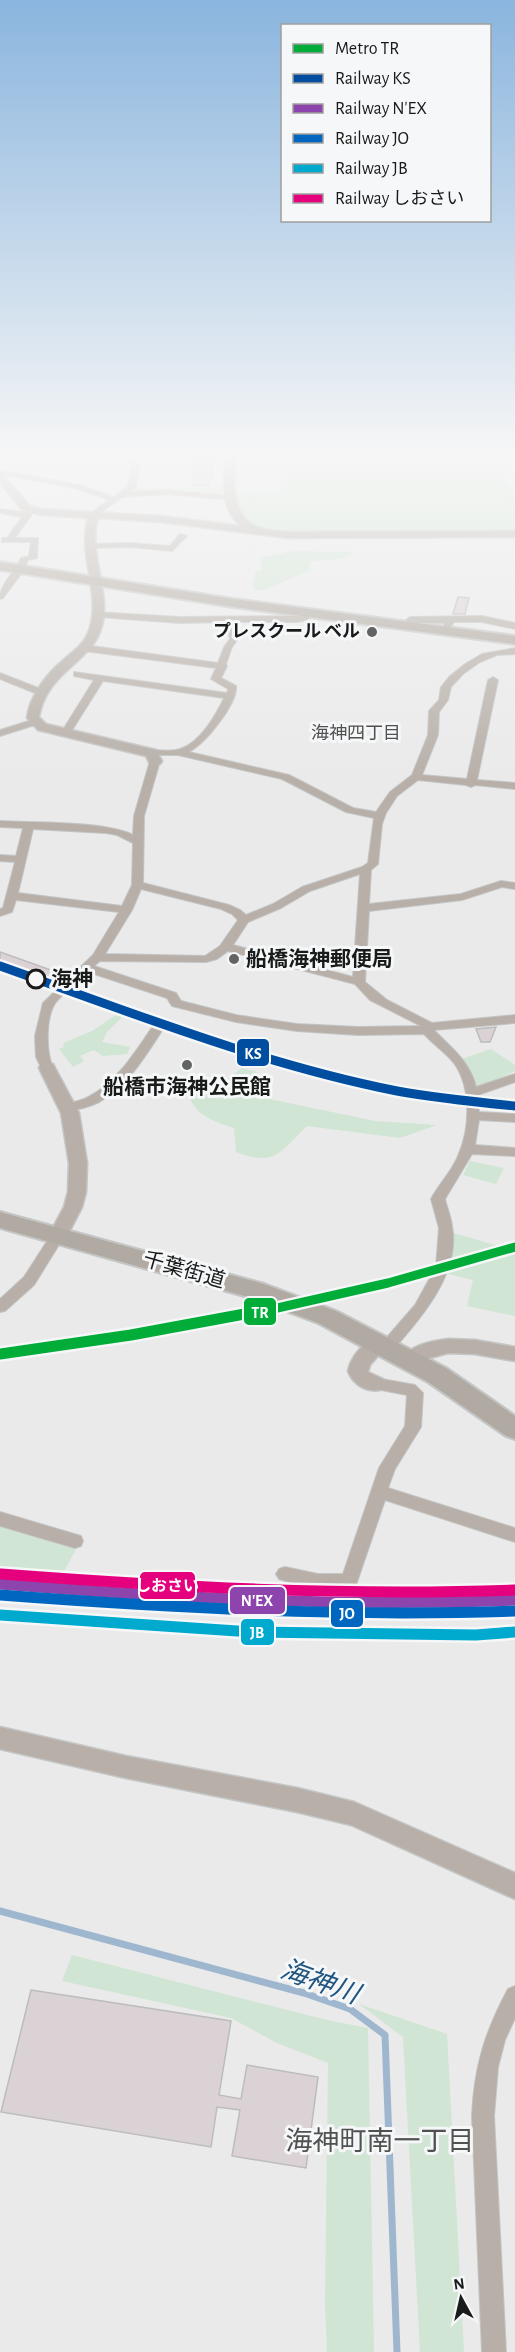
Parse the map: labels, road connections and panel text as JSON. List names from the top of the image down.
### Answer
{
  "streets": {
    "highway": ["千葉街道"]
  },
  "districts": ["海神四丁目", "海神町南一丁目"],
  "water": ["海神川"],
  "places": [
    "プレスクール ベル",
    "船橋海神郵便局",
    "海神",
    "船橋市海神公民館"
  ],
  "lines": [
    "rail line KS",
    "metro line TR",
    "rail line しおさい",
    "rail line N'EX",
    "rail line JO",
    "rail line JB"
  ],
  "legend": [
    "Metro TR",
    "Railway KS",
    "Railway N'EX",
    "Railway JO",
    "Railway JB",
    "Railway しおさい"
  ],
  "north": "top"
}
